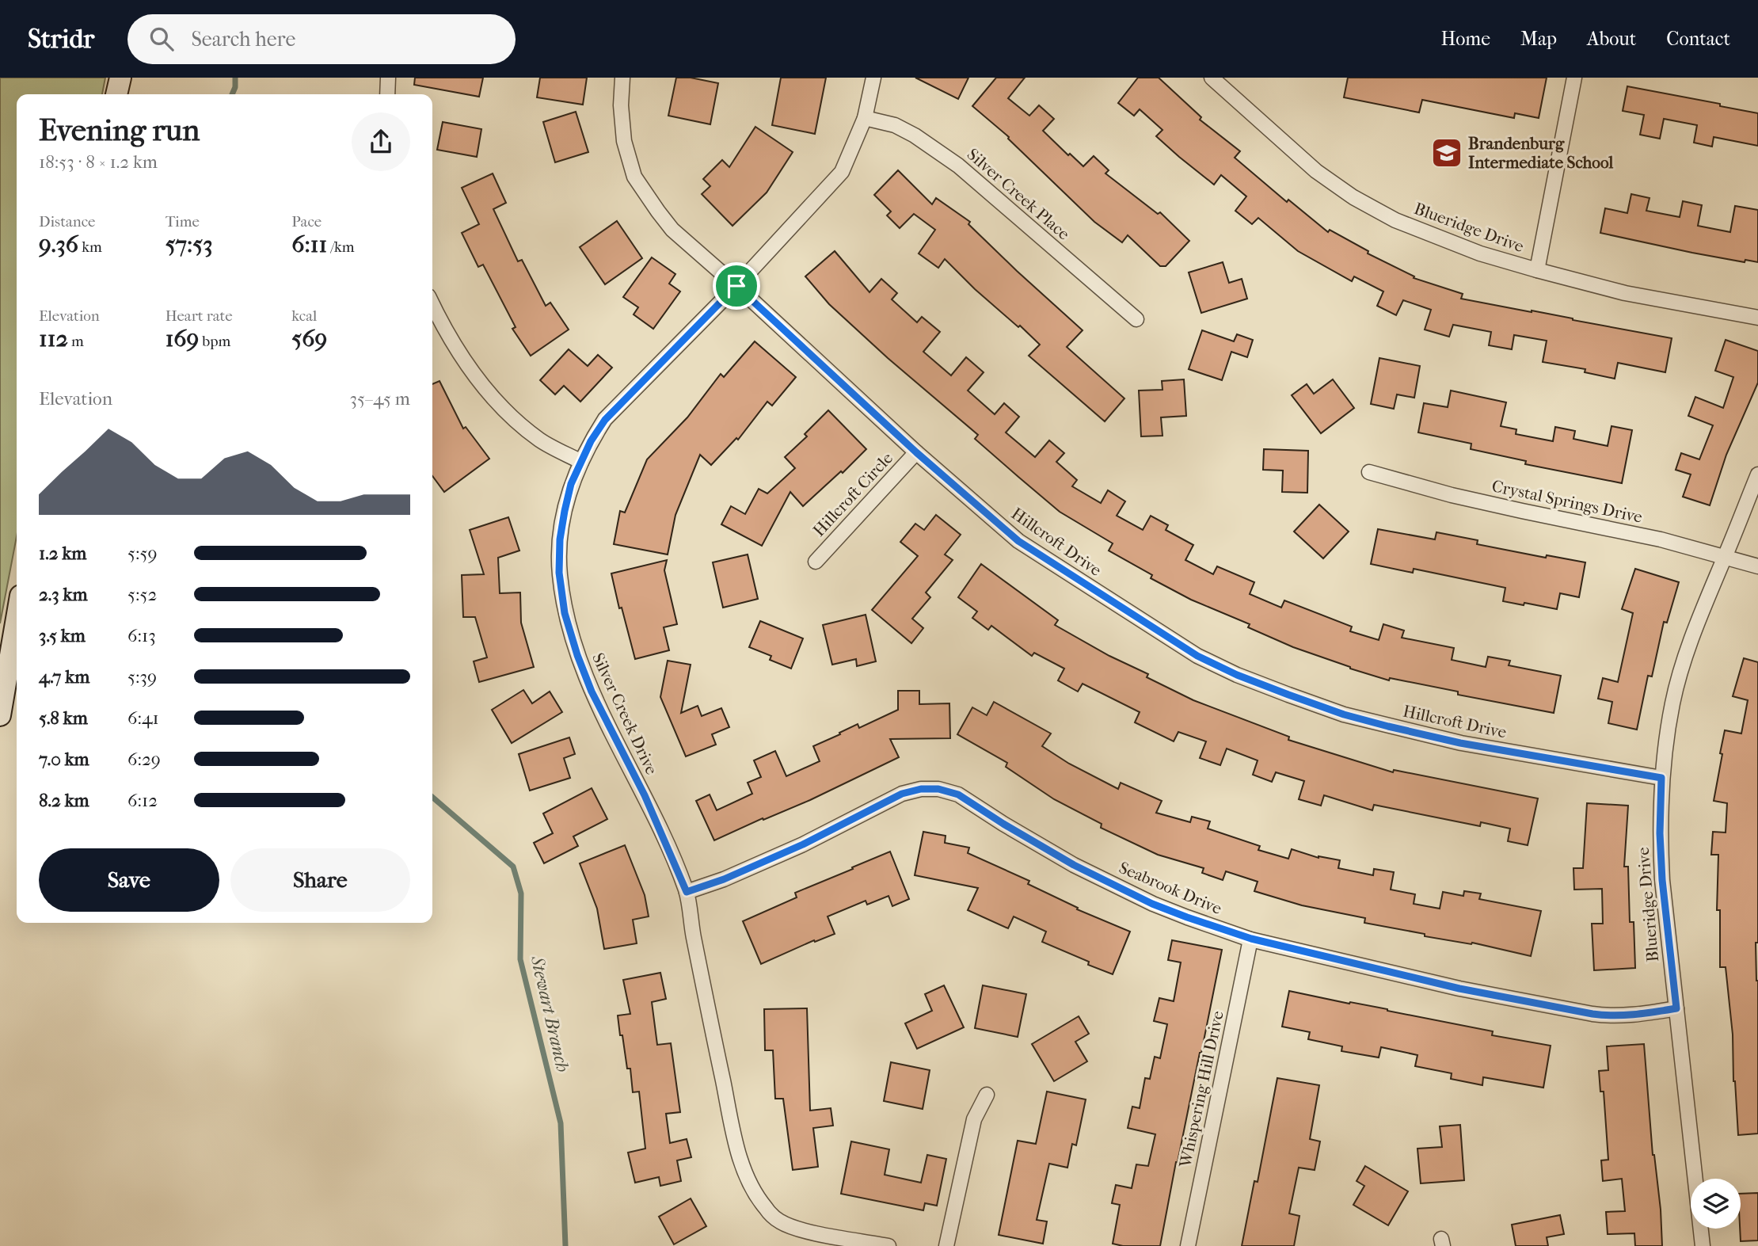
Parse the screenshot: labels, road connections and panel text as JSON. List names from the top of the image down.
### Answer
{
  "streets": {
    "street": [
      "Silver Creek Place",
      "Blueridge Drive",
      "Hillcroft Circle",
      "Crystal Springs Drive",
      "Hillcroft Drive",
      "Silver Creek Drive",
      "Seabrook Drive",
      "Whispering Hill Drive"
    ]
  },
  "crossings": [
    ["Silver Creek Place", "Silver Creek Drive"],
    ["Blueridge Drive", "Crystal Springs Drive"],
    ["Blueridge Drive", "Hillcroft Drive"],
    ["Blueridge Drive", "Seabrook Drive"],
    ["Hillcroft Circle", "Hillcroft Drive"],
    ["Hillcroft Drive", "Silver Creek Drive"],
    ["Silver Creek Drive", "Seabrook Drive"],
    ["Seabrook Drive", "Whispering Hill Drive"]
  ],
  "water": ["Stewart Branch"],
  "places": {
    "school or university": ["Brandenburg Intermediate School"]
  },
  "page": {
    "header": "Stridr",
    "search": "Search here",
    "nav": [
      "Home",
      "Map",
      "About",
      "Contact"
    ],
    "heading": ["Evening run", "18:53 · 8 × 1.2 km"],
    "stats": [
      ["Distance", "9.36 km"],
      ["Time", "57:53"],
      ["Pace", "6:11 /km"],
      ["Elevation", "112 m"],
      ["Heart rate", "169 bpm"],
      ["kcal", "569"]
    ],
    "chart": ["Elevation", "35–45 m"],
    "list": [
      {
        "name": "1.2 km",
        "note": "5:59"
      },
      {
        "name": "2.3 km",
        "note": "5:52"
      },
      {
        "name": "3.5 km",
        "note": "6:13"
      },
      {
        "name": "4.7 km",
        "note": "5:39"
      },
      {
        "name": "5.8 km",
        "note": "6:41"
      },
      {
        "name": "7.0 km",
        "note": "6:29"
      },
      {
        "name": "8.2 km",
        "note": "6:12"
      }
    ],
    "buttons": ["Save", "Share"]
  }
}
